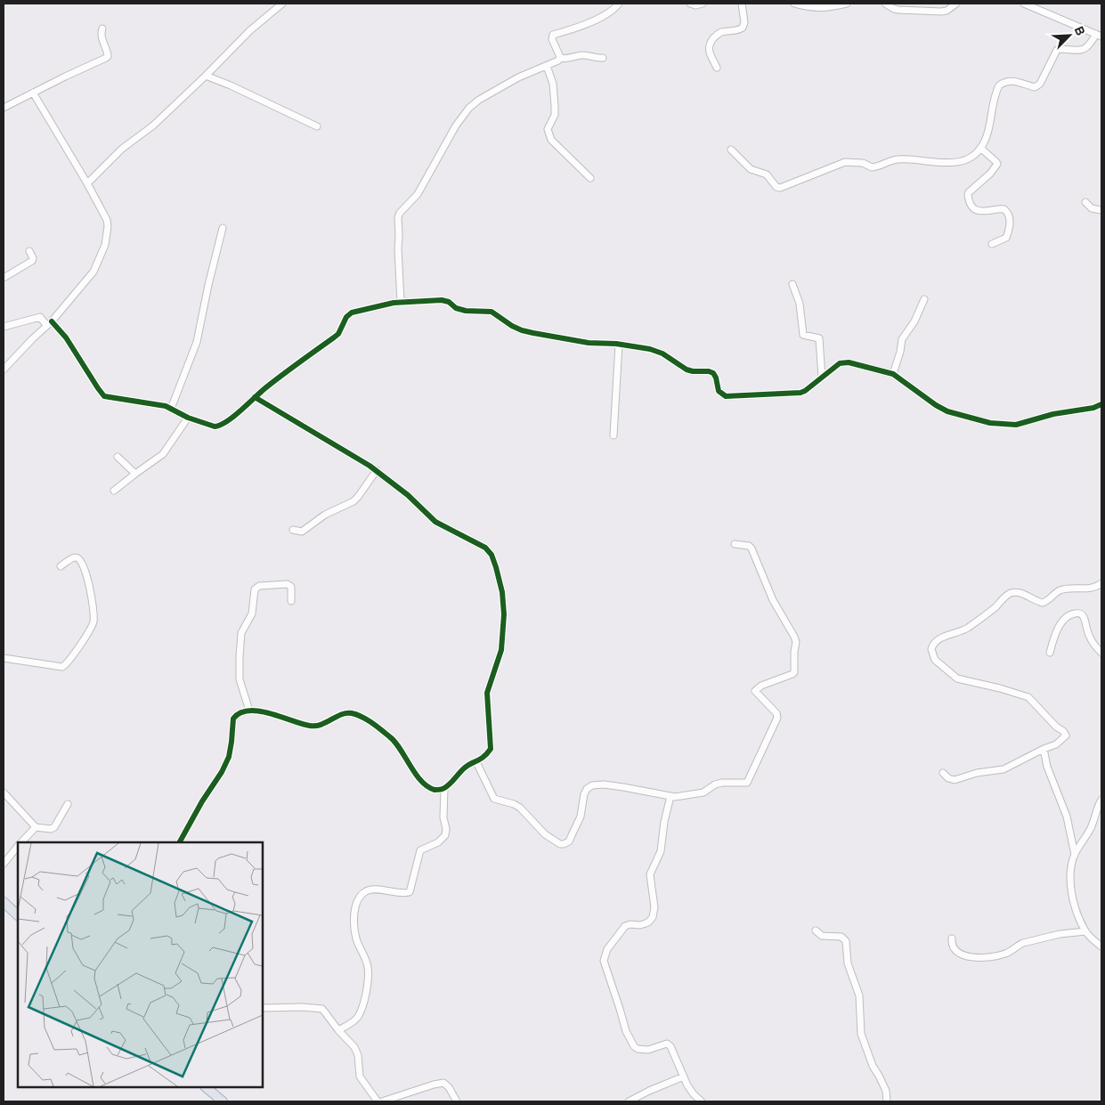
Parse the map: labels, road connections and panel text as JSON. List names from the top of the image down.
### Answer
{
  "north": "top right"
}
